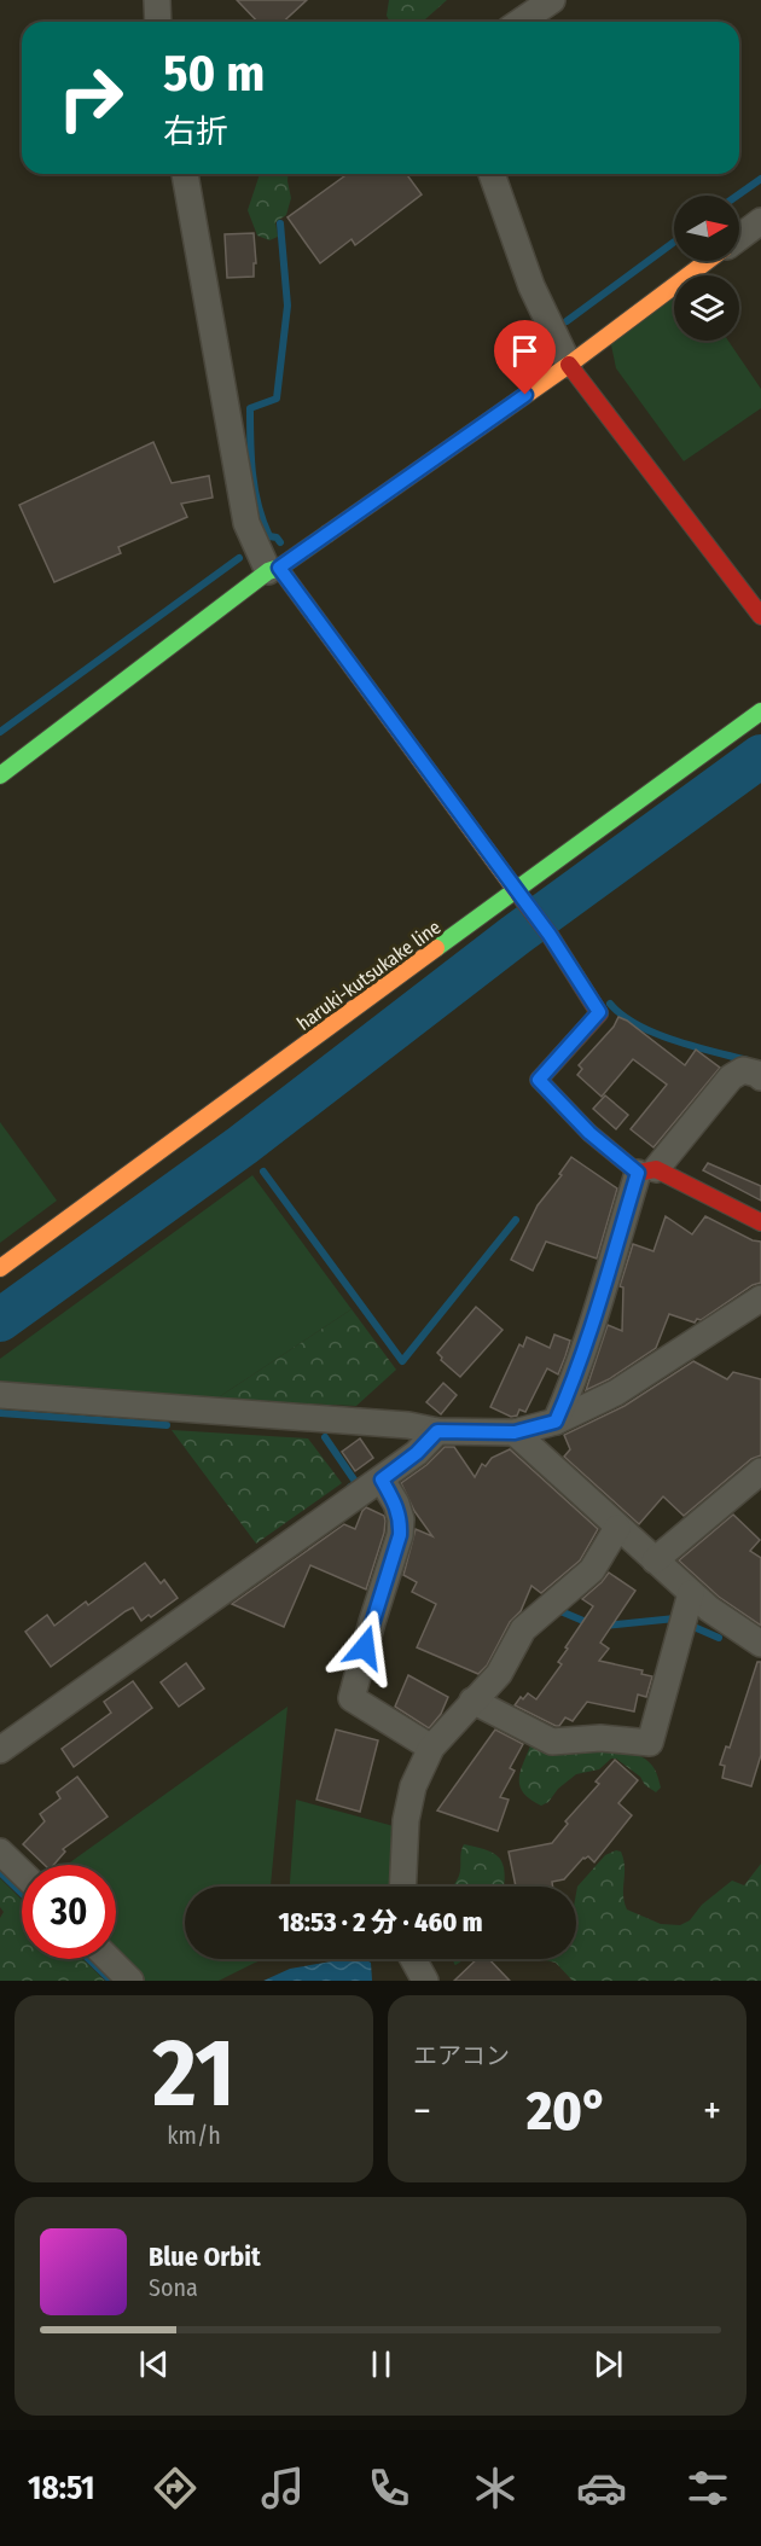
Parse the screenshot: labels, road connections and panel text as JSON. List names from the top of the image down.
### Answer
{
  "streets": {
    "street": ["haruki-kutsukake line"]
  },
  "north": "right",
  "page": {
    "turn": ["50 m", "右折"],
    "limit": "30",
    "trip": "18:53 · 2 分 · 460 m",
    "tile": [
      ["21", "km/h"],
      "エアコン"
    ],
    "heat": ["−", "20°", "+"],
    "song": ["Blue Orbit", "Sona"],
    "tabs": "18:51"
  }
}
